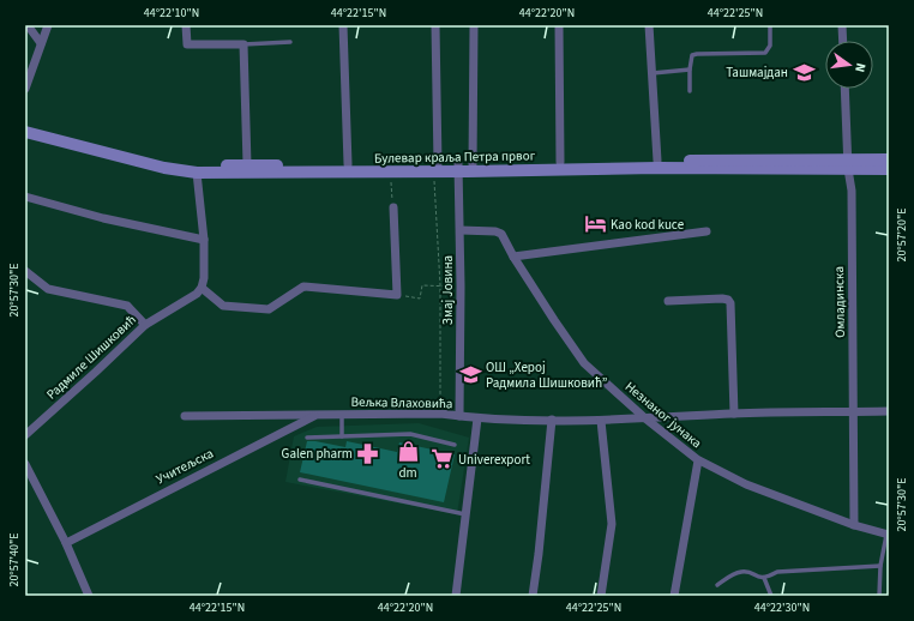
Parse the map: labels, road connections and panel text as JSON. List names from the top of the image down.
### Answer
{
  "streets": {
    "main road": ["Булевар краља Петра првог"],
    "street": [
      "Змај Јовина",
      "Омладинска",
      "Радмиле Шишковић",
      "Вељка Влаховића",
      "Незнаног јунака",
      "Учитељска"
    ]
  },
  "crossings": [
    ["Булевар краља Петра првог", "Змај Јовина"],
    ["Булевар краља Петра првог", "Омладинска"],
    ["Змај Јовина", "Вељка Влаховића"],
    ["Змај Јовина", "Незнаног јунака"],
    ["Омладинска", "Вељка Влаховића"],
    ["Омладинска", "Незнаног јунака"],
    ["Вељка Влаховића", "Незнаног јунака"],
    ["Вељка Влаховића", "Учитељска"]
  ],
  "places": {
    "school or university": ["Ташмајдан", "ОШ „Херој Радмила Шишковић”"],
    "hotel": ["Kao kod kuce"],
    "shop": ["dm"],
    "pharmacy": ["Galen pharm"],
    "supermarket": ["Univerexport"]
  },
  "north": "right",
  "coordinates": [
    "44°22'10\"N",
    "44°22'15\"N",
    "44°22'20\"N",
    "44°22'25\"N",
    "20°57'20\"E",
    "20°57'30\"E",
    "20°57'40\"E",
    "44°22'30\"N"
  ]
}
